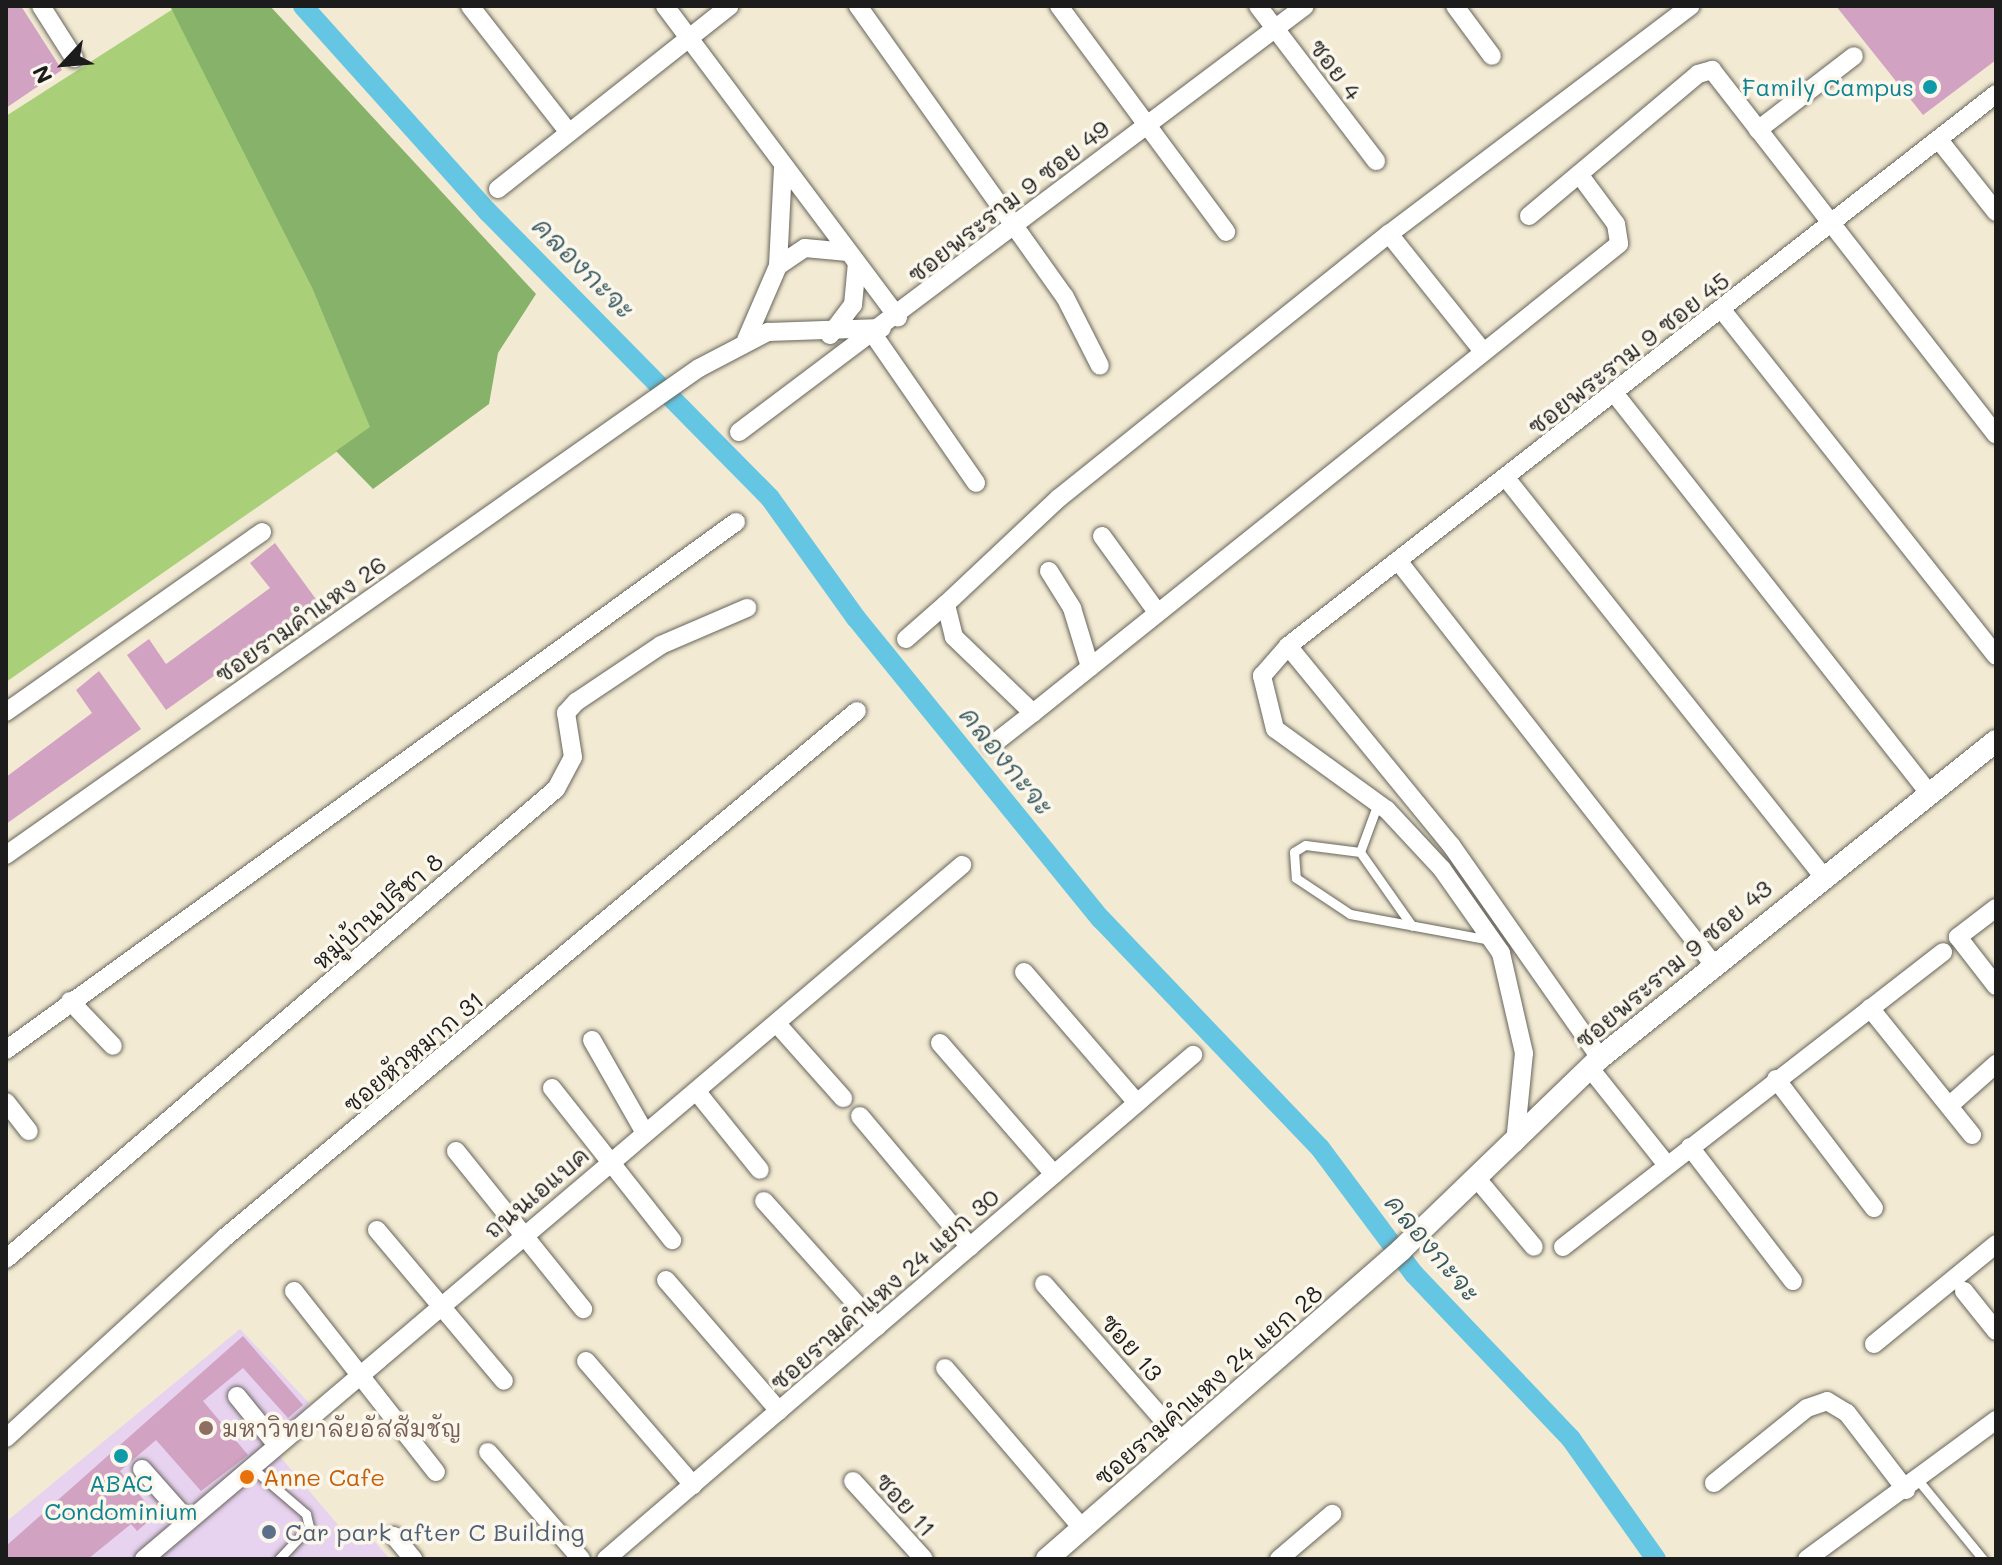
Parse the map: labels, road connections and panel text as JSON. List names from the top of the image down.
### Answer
{
  "streets": {
    "street": [
      "ซอย 4",
      "ซอยพระราม 9 ซอย 49",
      "ซอยพระราม 9 ซอย 45",
      "ซอยรามคำแหง 26",
      "หมู่บ้านปรีชา 8",
      "ซอยพระราม 9 ซอย 43",
      "ซอยหัวหมาก 31",
      "ถนนเอแบค",
      "ซอยรามคำแหง 24 แยก 30",
      "ซอย 13",
      "ซอยรามคำแหง 24 แยก 28",
      "ซอย 11"
    ]
  },
  "crossings": [
    ["ซอย 4", "ซอยพระราม 9 ซอย 49"],
    ["ซอยพระราม 9 ซอย 49", "ซอยรามคำแหง 26"],
    ["ซอยพระราม 9 ซอย 43", "ซอยรามคำแหง 24 แยก 28"],
    ["ซอย 13", "ซอยรามคำแหง 24 แยก 28"]
  ],
  "water": ["คลองกะจะ"],
  "places": [
    "Family Campus",
    "มหาวิทยาลัยอัสสัมชัญ",
    "ABAC Condominium",
    "Anne Cafe",
    "Car park after C Building"
  ],
  "north": "bottom left"
}
